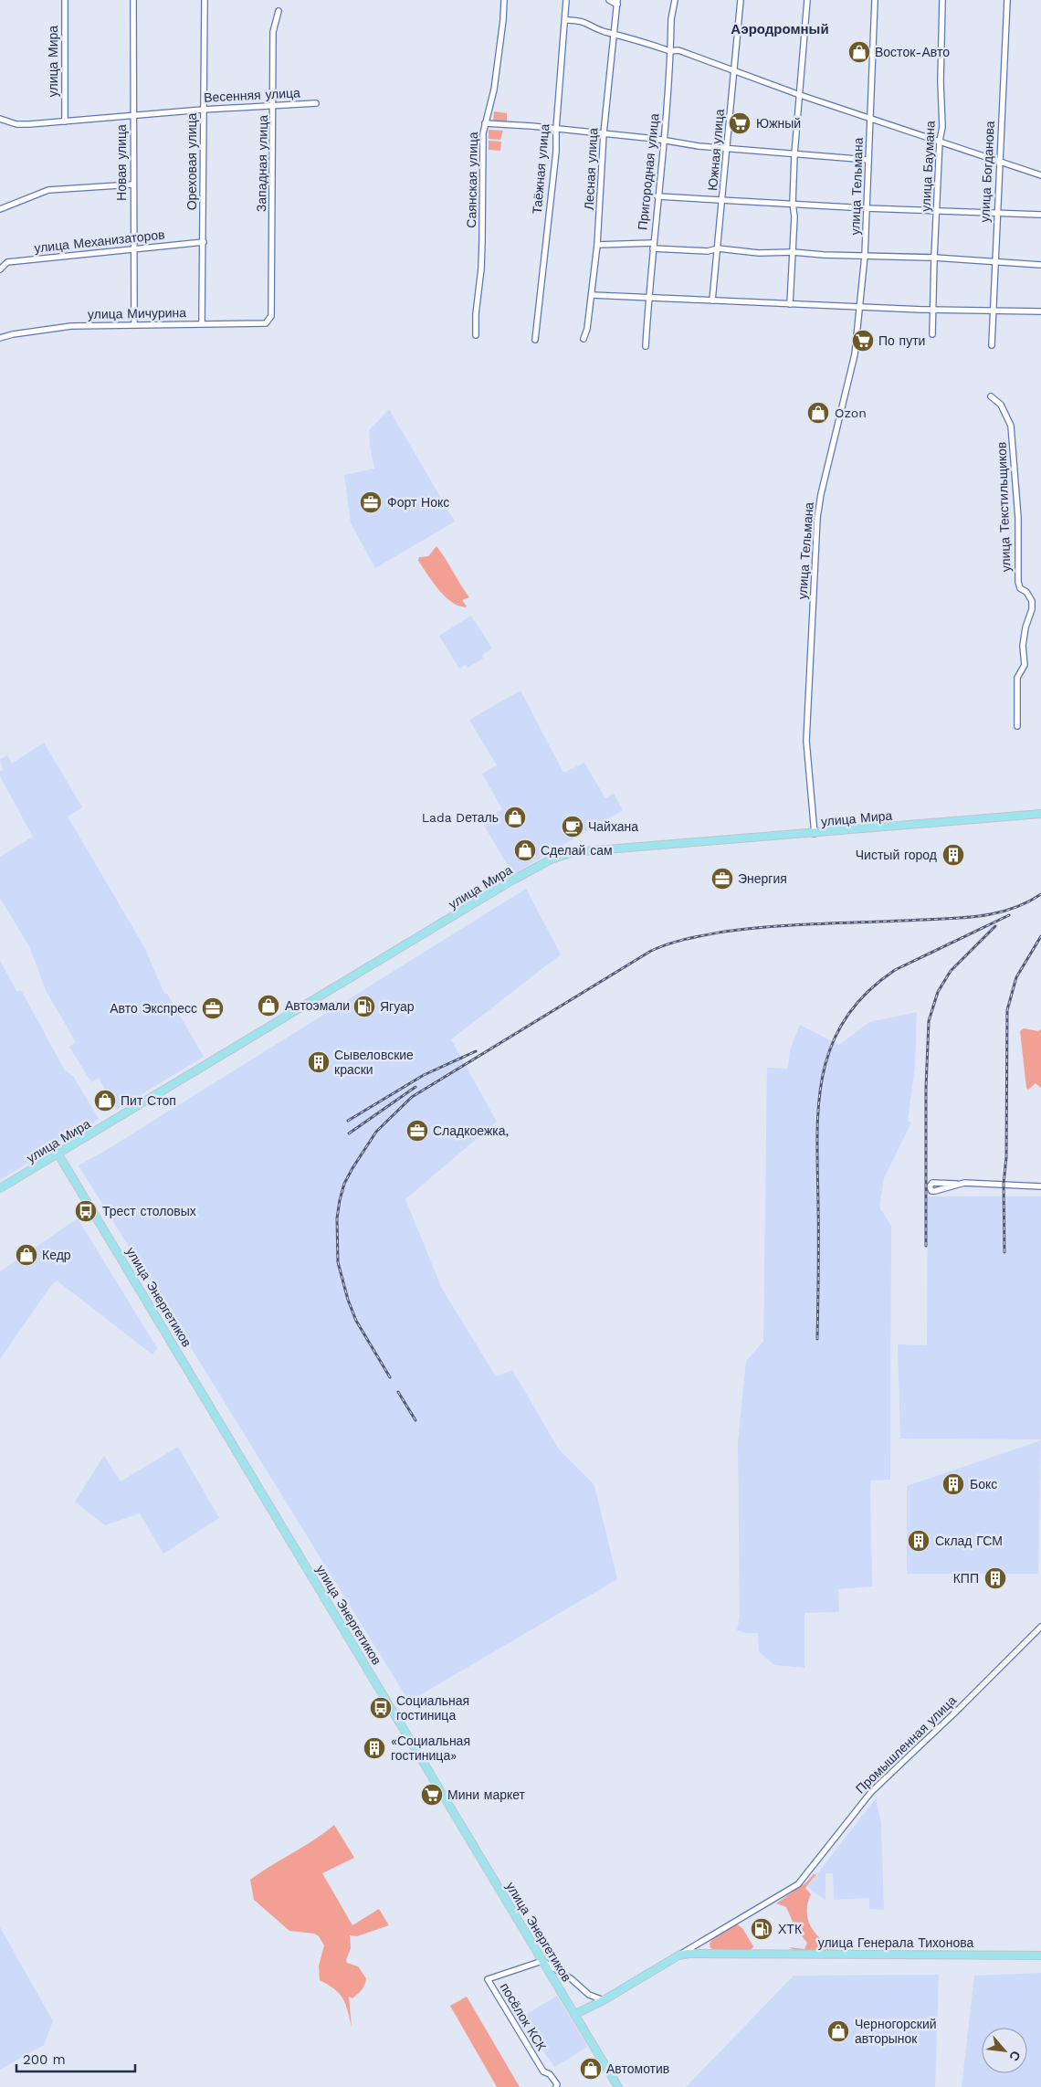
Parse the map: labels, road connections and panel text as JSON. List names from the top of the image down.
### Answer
{
  "streets": {
    "main road": ["улица Мира", "улица Энергетиков", "улица Генерала Тихонова"],
    "street": [
      "Весенняя улица",
      "Южная улица",
      "Ореховая улица",
      "Новая улица",
      "Западная улица",
      "улица Баумана",
      "Таёжная улица",
      "Лесная улица",
      "Пригородная улица",
      "улица Богданова",
      "Саянская улица",
      "улица Тельмана",
      "улица Механизаторов",
      "улица Мичурина",
      "улица Текстильщиков",
      "Промышленная улица",
      "посёлок КСК"
    ]
  },
  "crossings": [
    ["улица Мира", "Весенняя улица"],
    ["улица Мира", "улица Тельмана"],
    ["улица Мира", "улица Энергетиков"],
    ["Весенняя улица", "Ореховая улица"],
    ["Весенняя улица", "Новая улица"],
    ["Весенняя улица", "Западная улица"],
    ["Ореховая улица", "улица Механизаторов"],
    ["Ореховая улица", "улица Мичурина"],
    ["Новая улица", "улица Механизаторов"],
    ["Новая улица", "улица Мичурина"],
    ["Западная улица", "улица Мичурина"],
    ["улица Энергетиков", "улица Генерала Тихонова"],
    ["улица Энергетиков", "посёлок КСК"],
    ["Промышленная улица", "улица Генерала Тихонова"]
  ],
  "districts": ["Аэродромный"],
  "places": {
    "shop": [
      "Восток-Авто",
      "Ozon",
      "Lada Dеталь",
      "Сделай сам",
      "Автоэмали",
      "Пит Стоп",
      "Кедр",
      "Черногорский авторынок",
      "Автомотив"
    ],
    "supermarket": ["Южный", "По пути", "Мини маркет"],
    "office": [
      "Форт Нокс",
      "Энергия",
      "Авто Экспресс",
      "Сладкоежка,"
    ],
    "cafe": ["Чайхана"],
    "building": [
      "Чистый город",
      "Сывеловские краски",
      "Бокс",
      "Склад ГСМ",
      "КПП",
      "«Социальная гостиница»"
    ],
    "fuel station": ["Ягуар", "ХТК"],
    "bus stop": ["Трест столовых", "Социальная гостиница"]
  },
  "scale_bar": "200 m",
  "north": "bottom right"
}
